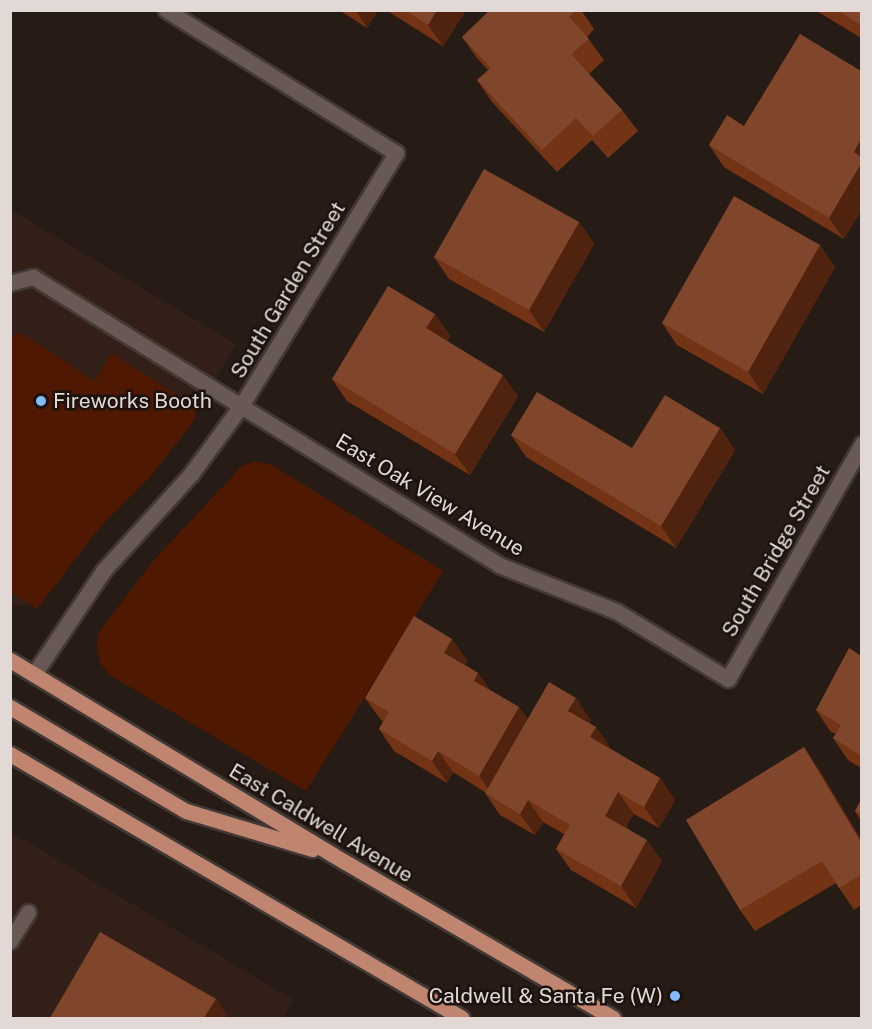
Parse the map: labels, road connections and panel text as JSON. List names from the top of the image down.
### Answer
{
  "streets": {
    "main road": ["East Caldwell Avenue"],
    "street": ["South Garden Street", "East Oak View Avenue", "South Bridge Street"]
  },
  "crossings": [
    ["South Garden Street", "East Oak View Avenue"],
    ["South Garden Street", "East Caldwell Avenue"],
    ["East Oak View Avenue", "South Bridge Street"]
  ],
  "places": ["Fireworks Booth", "Caldwell & Santa Fe (W)"]
}
